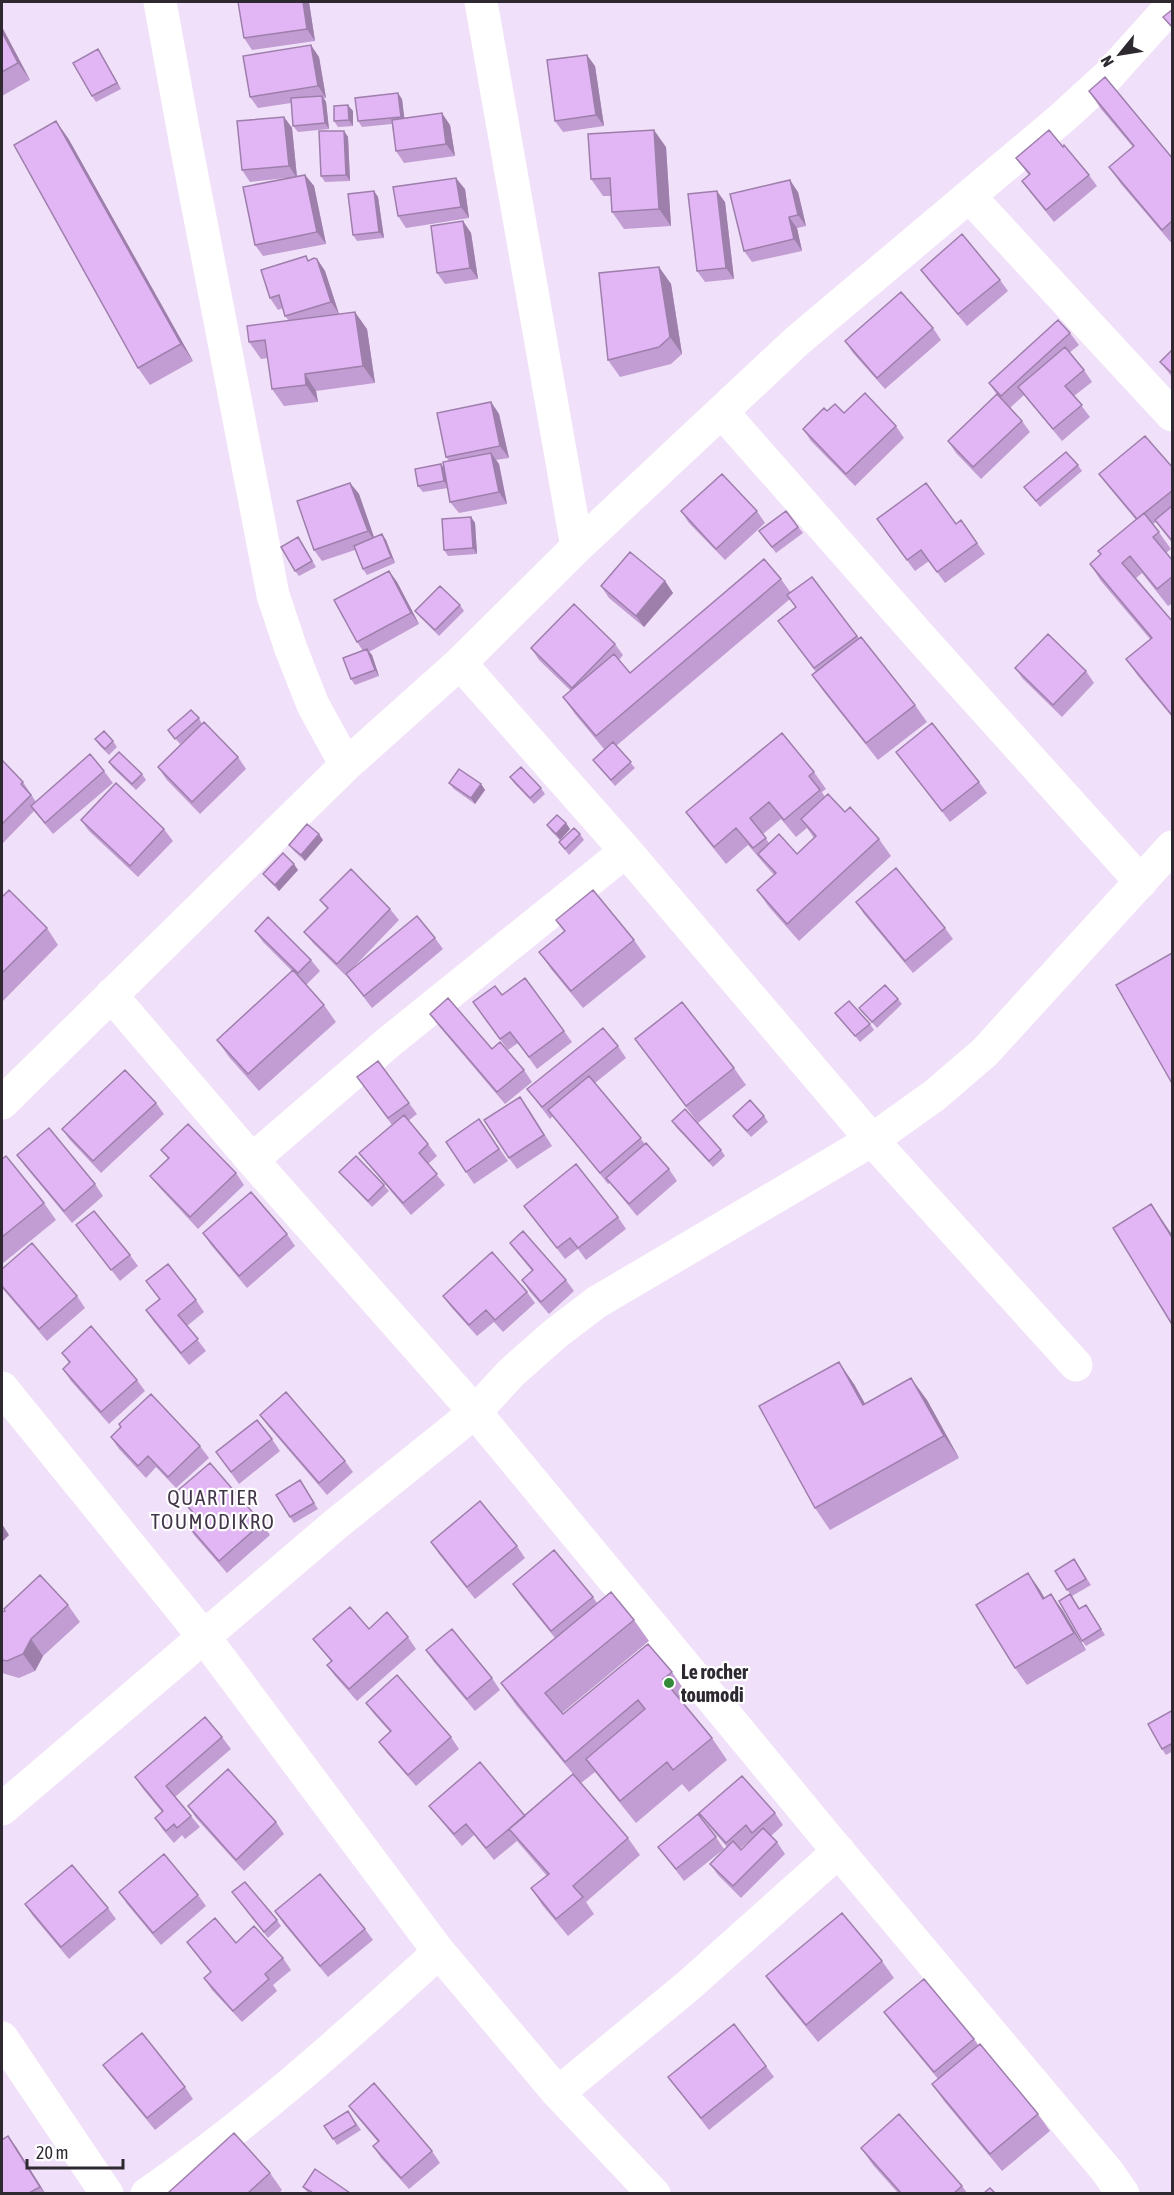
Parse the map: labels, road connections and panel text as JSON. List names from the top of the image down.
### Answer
{
  "districts": ["QUARTIER TOUMODIKRO"],
  "places": ["Le rocher toumodi"],
  "scale_bar": "20 m",
  "north": "bottom left"
}
